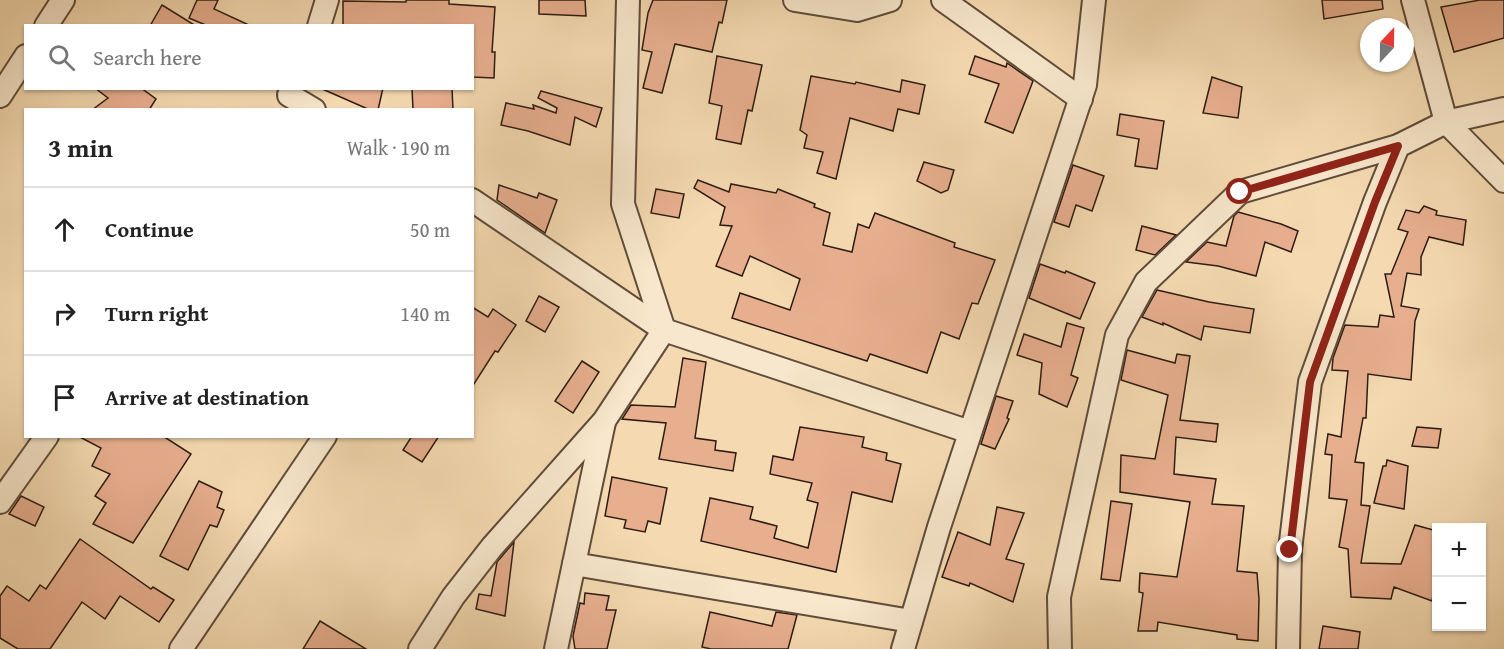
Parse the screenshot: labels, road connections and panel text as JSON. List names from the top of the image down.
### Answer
{
  "north": "top",
  "page": {
    "search": "Search here",
    "heading": ["3 min", "Walk · 190 m"],
    "list": [
      ["Continue", "50 m"],
      ["Turn right", "140 m"],
      "Arrive at destination"
    ],
    "map_buttons": ["+", "−"]
  }
}
